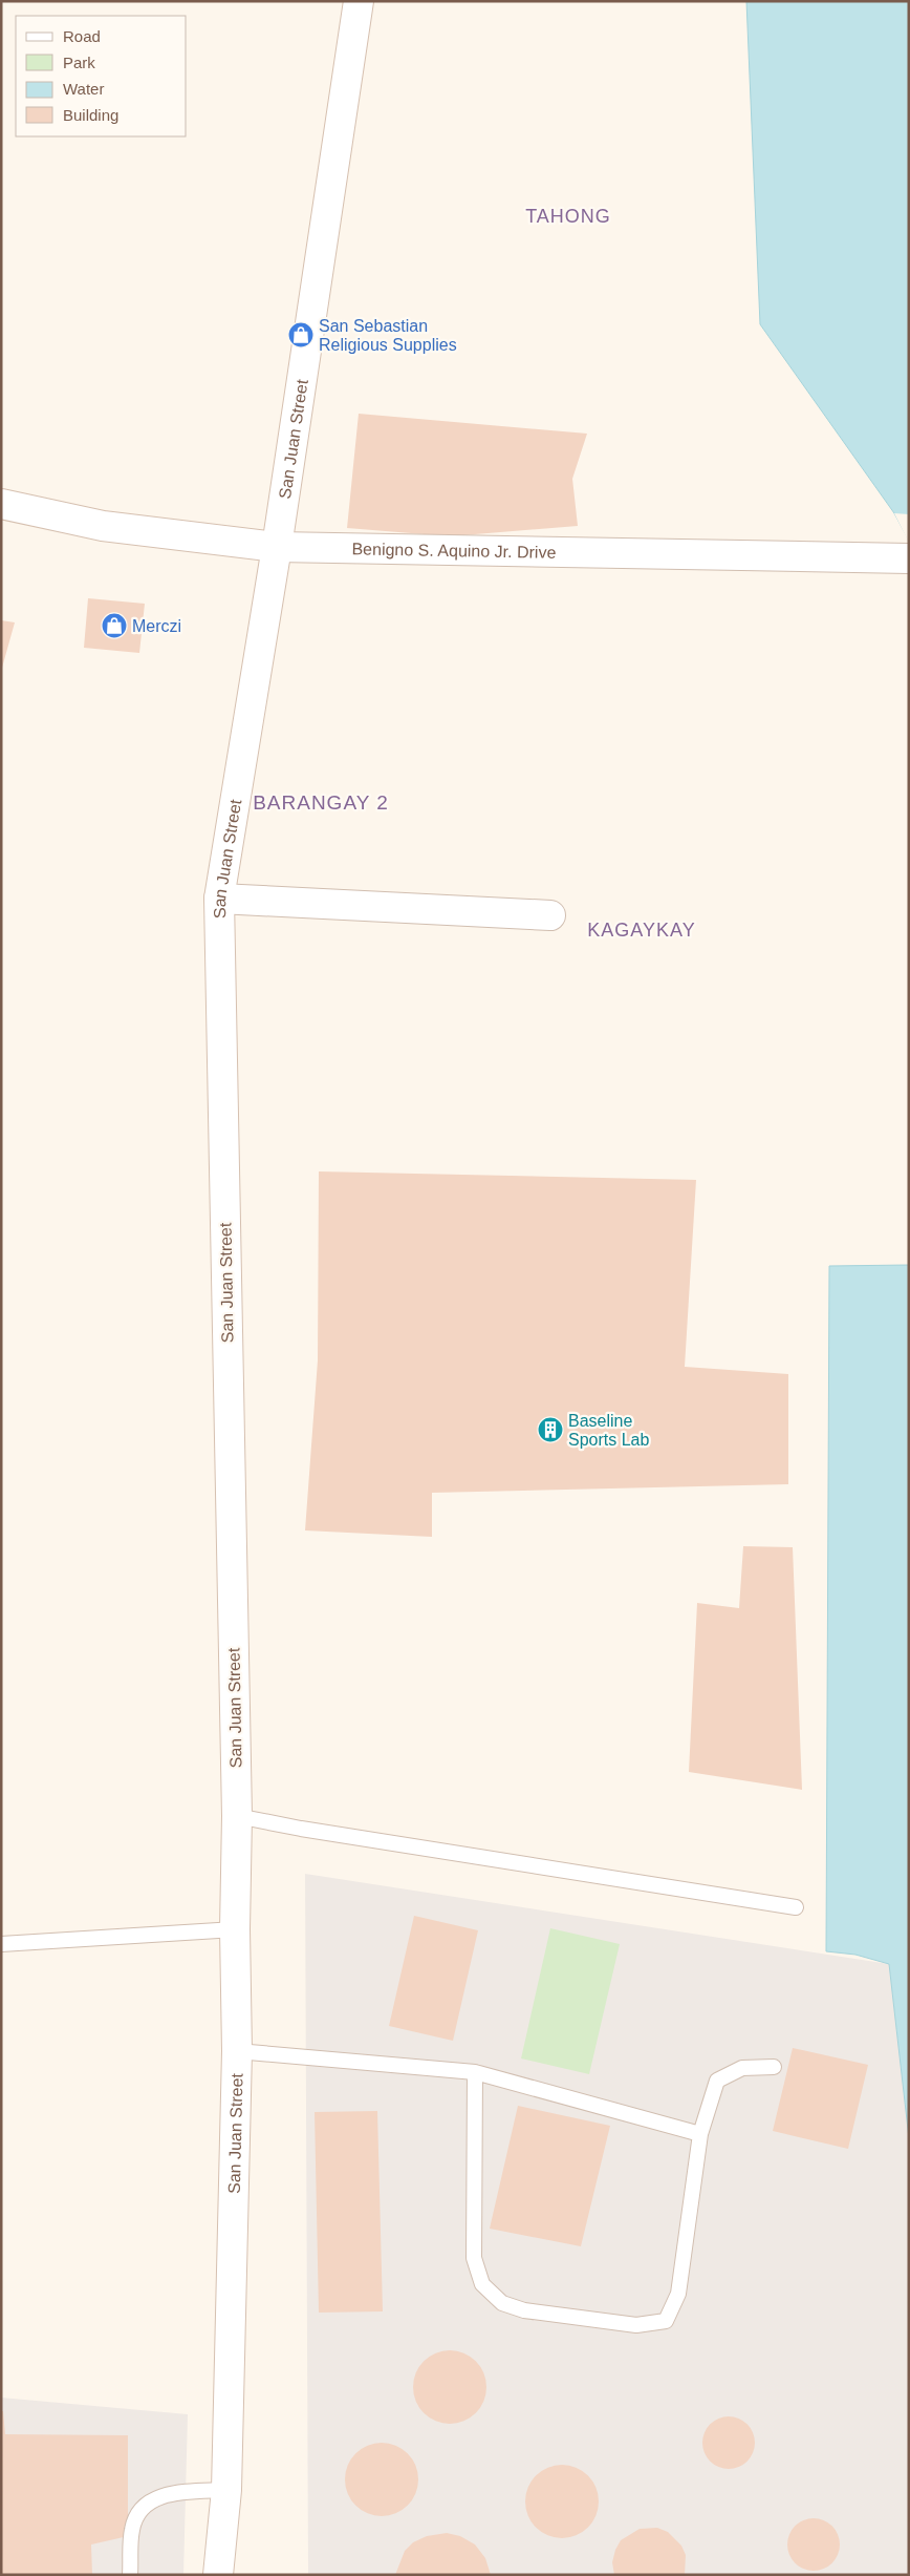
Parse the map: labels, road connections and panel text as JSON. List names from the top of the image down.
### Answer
{
  "streets": {
    "main road": ["San Juan Street", "Benigno S. Aquino Jr. Drive"]
  },
  "crossings": [
    ["San Juan Street", "Benigno S. Aquino Jr. Drive"]
  ],
  "districts": ["TAHONG", "BARANGAY 2", "KAGAYKAY"],
  "places": {
    "shop": ["San Sebastian Religious Supplies", "Merczi"],
    "building": ["Baseline Sports Lab"]
  },
  "legend": [
    "Road",
    "Park",
    "Water",
    "Building"
  ]
}
